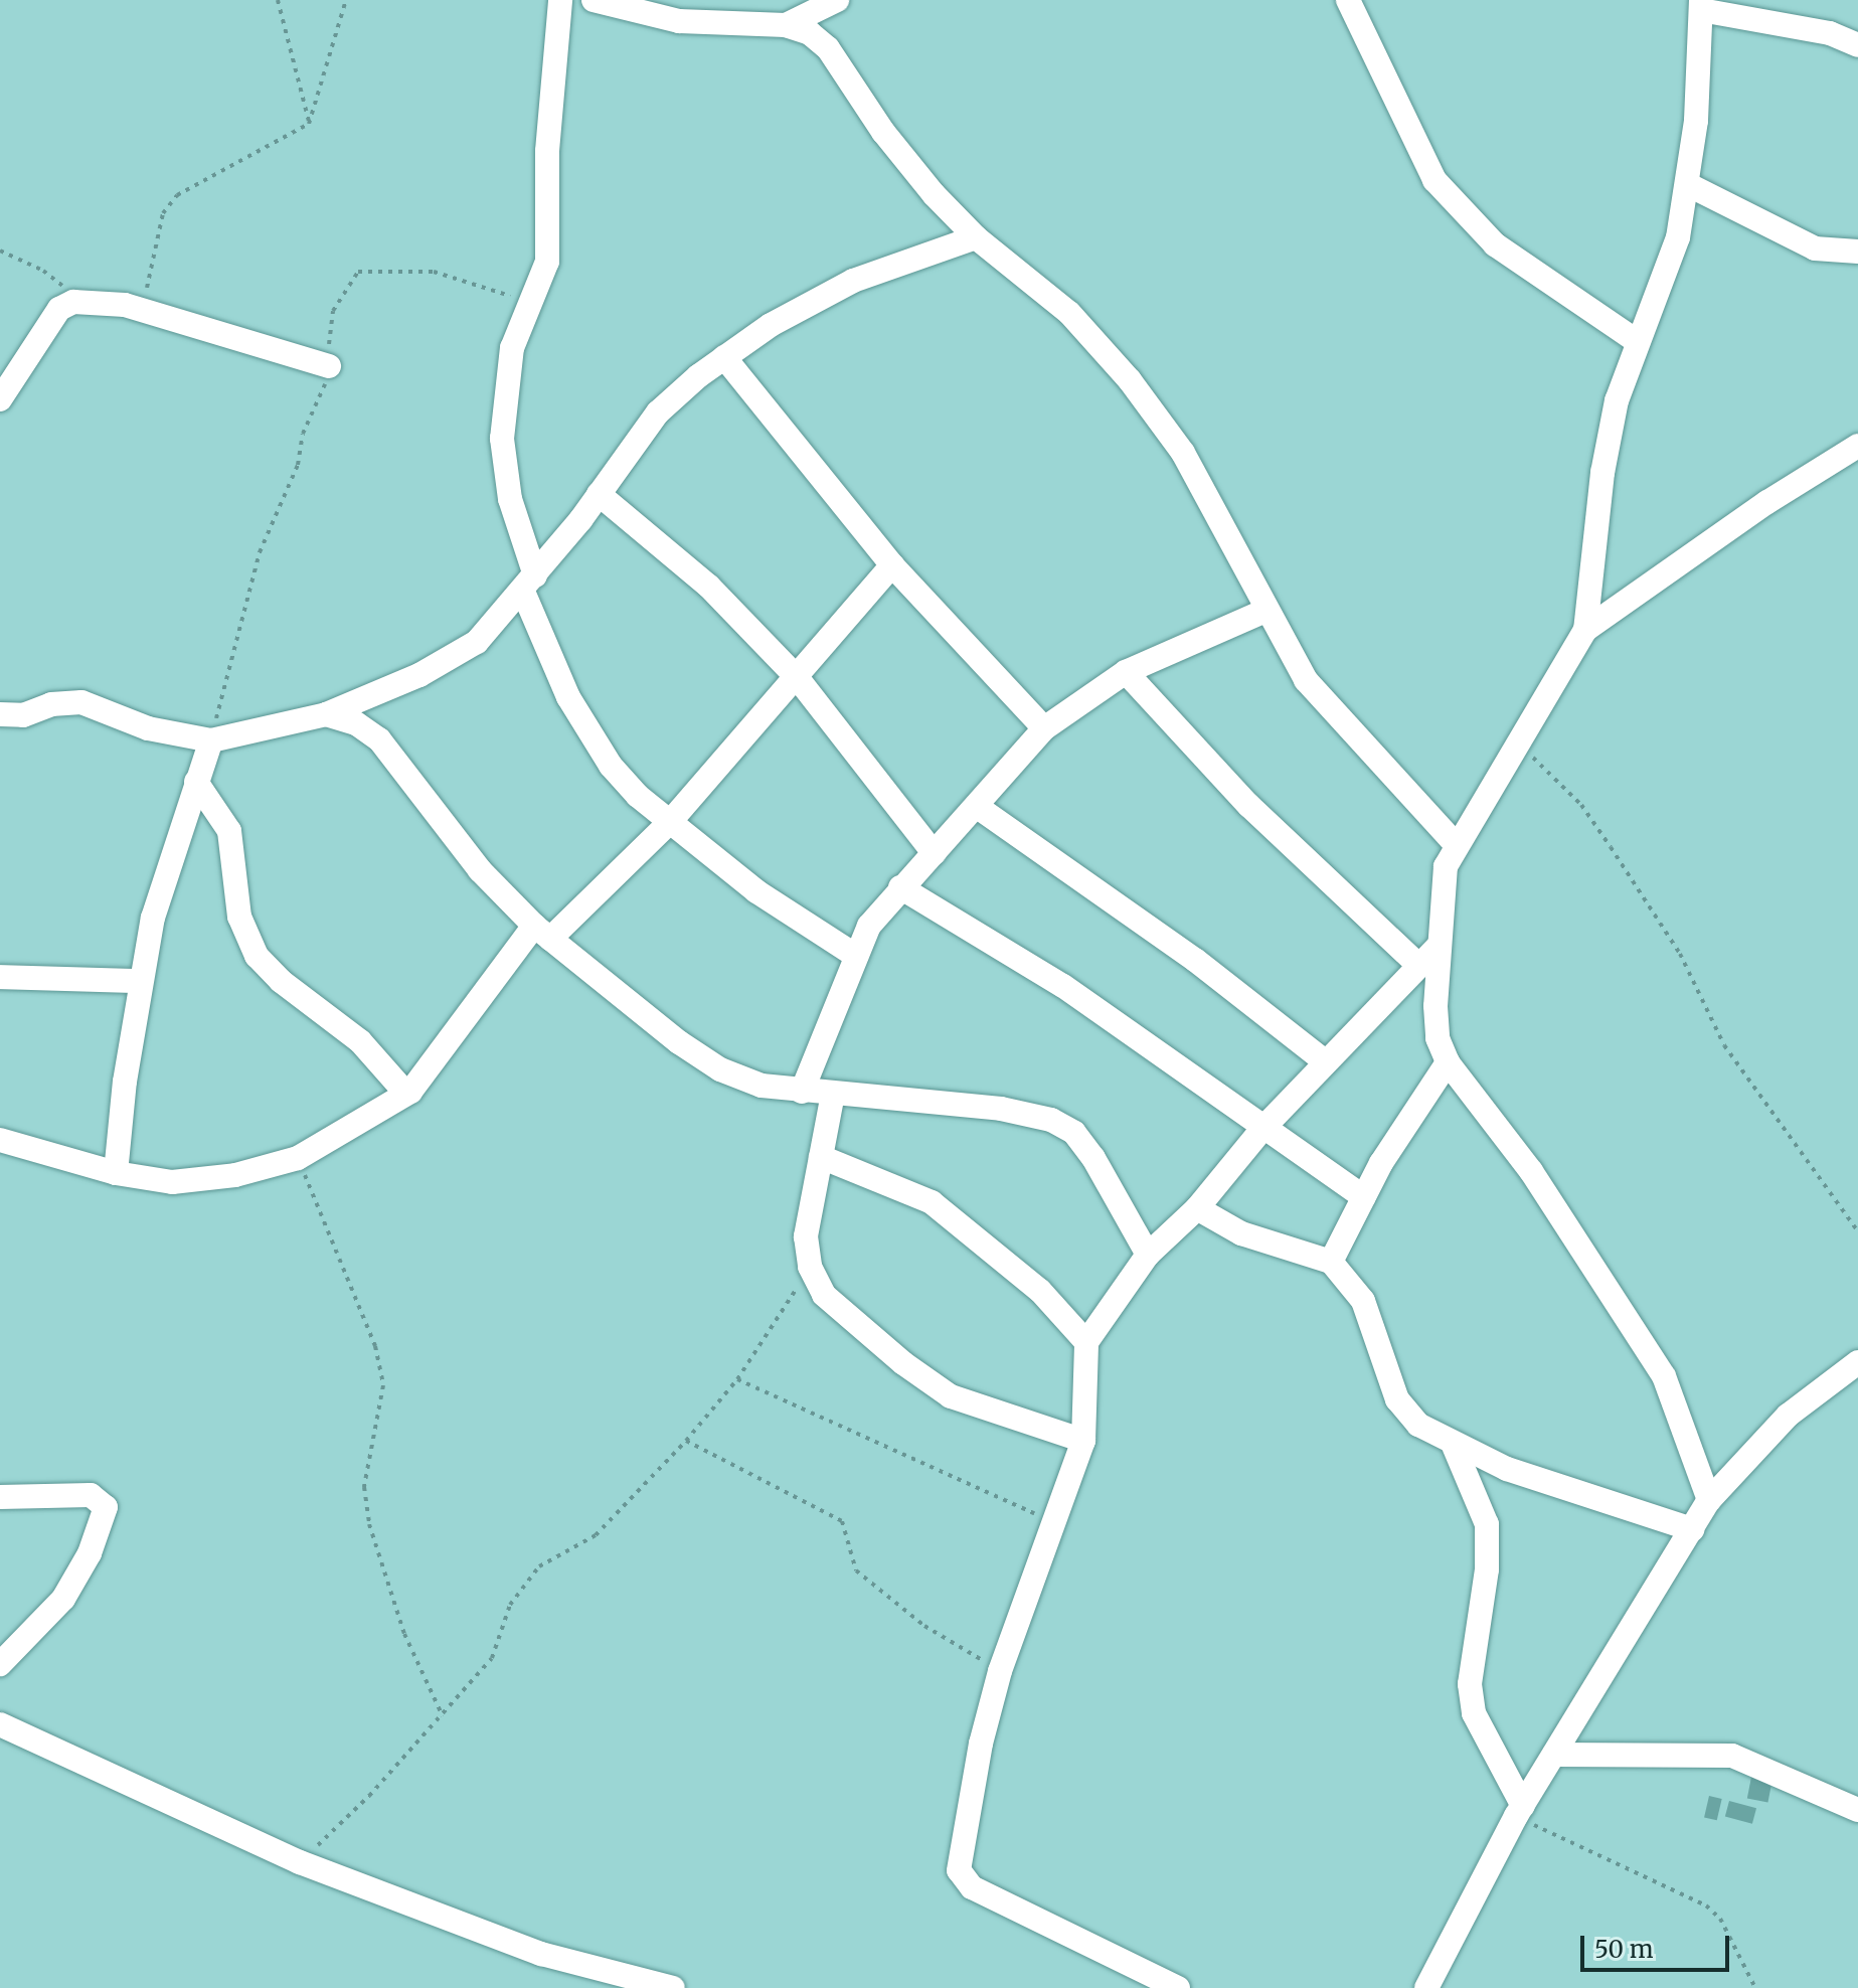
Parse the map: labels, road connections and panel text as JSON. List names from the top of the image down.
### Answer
{
  "scale_bar": "50 m"
}
